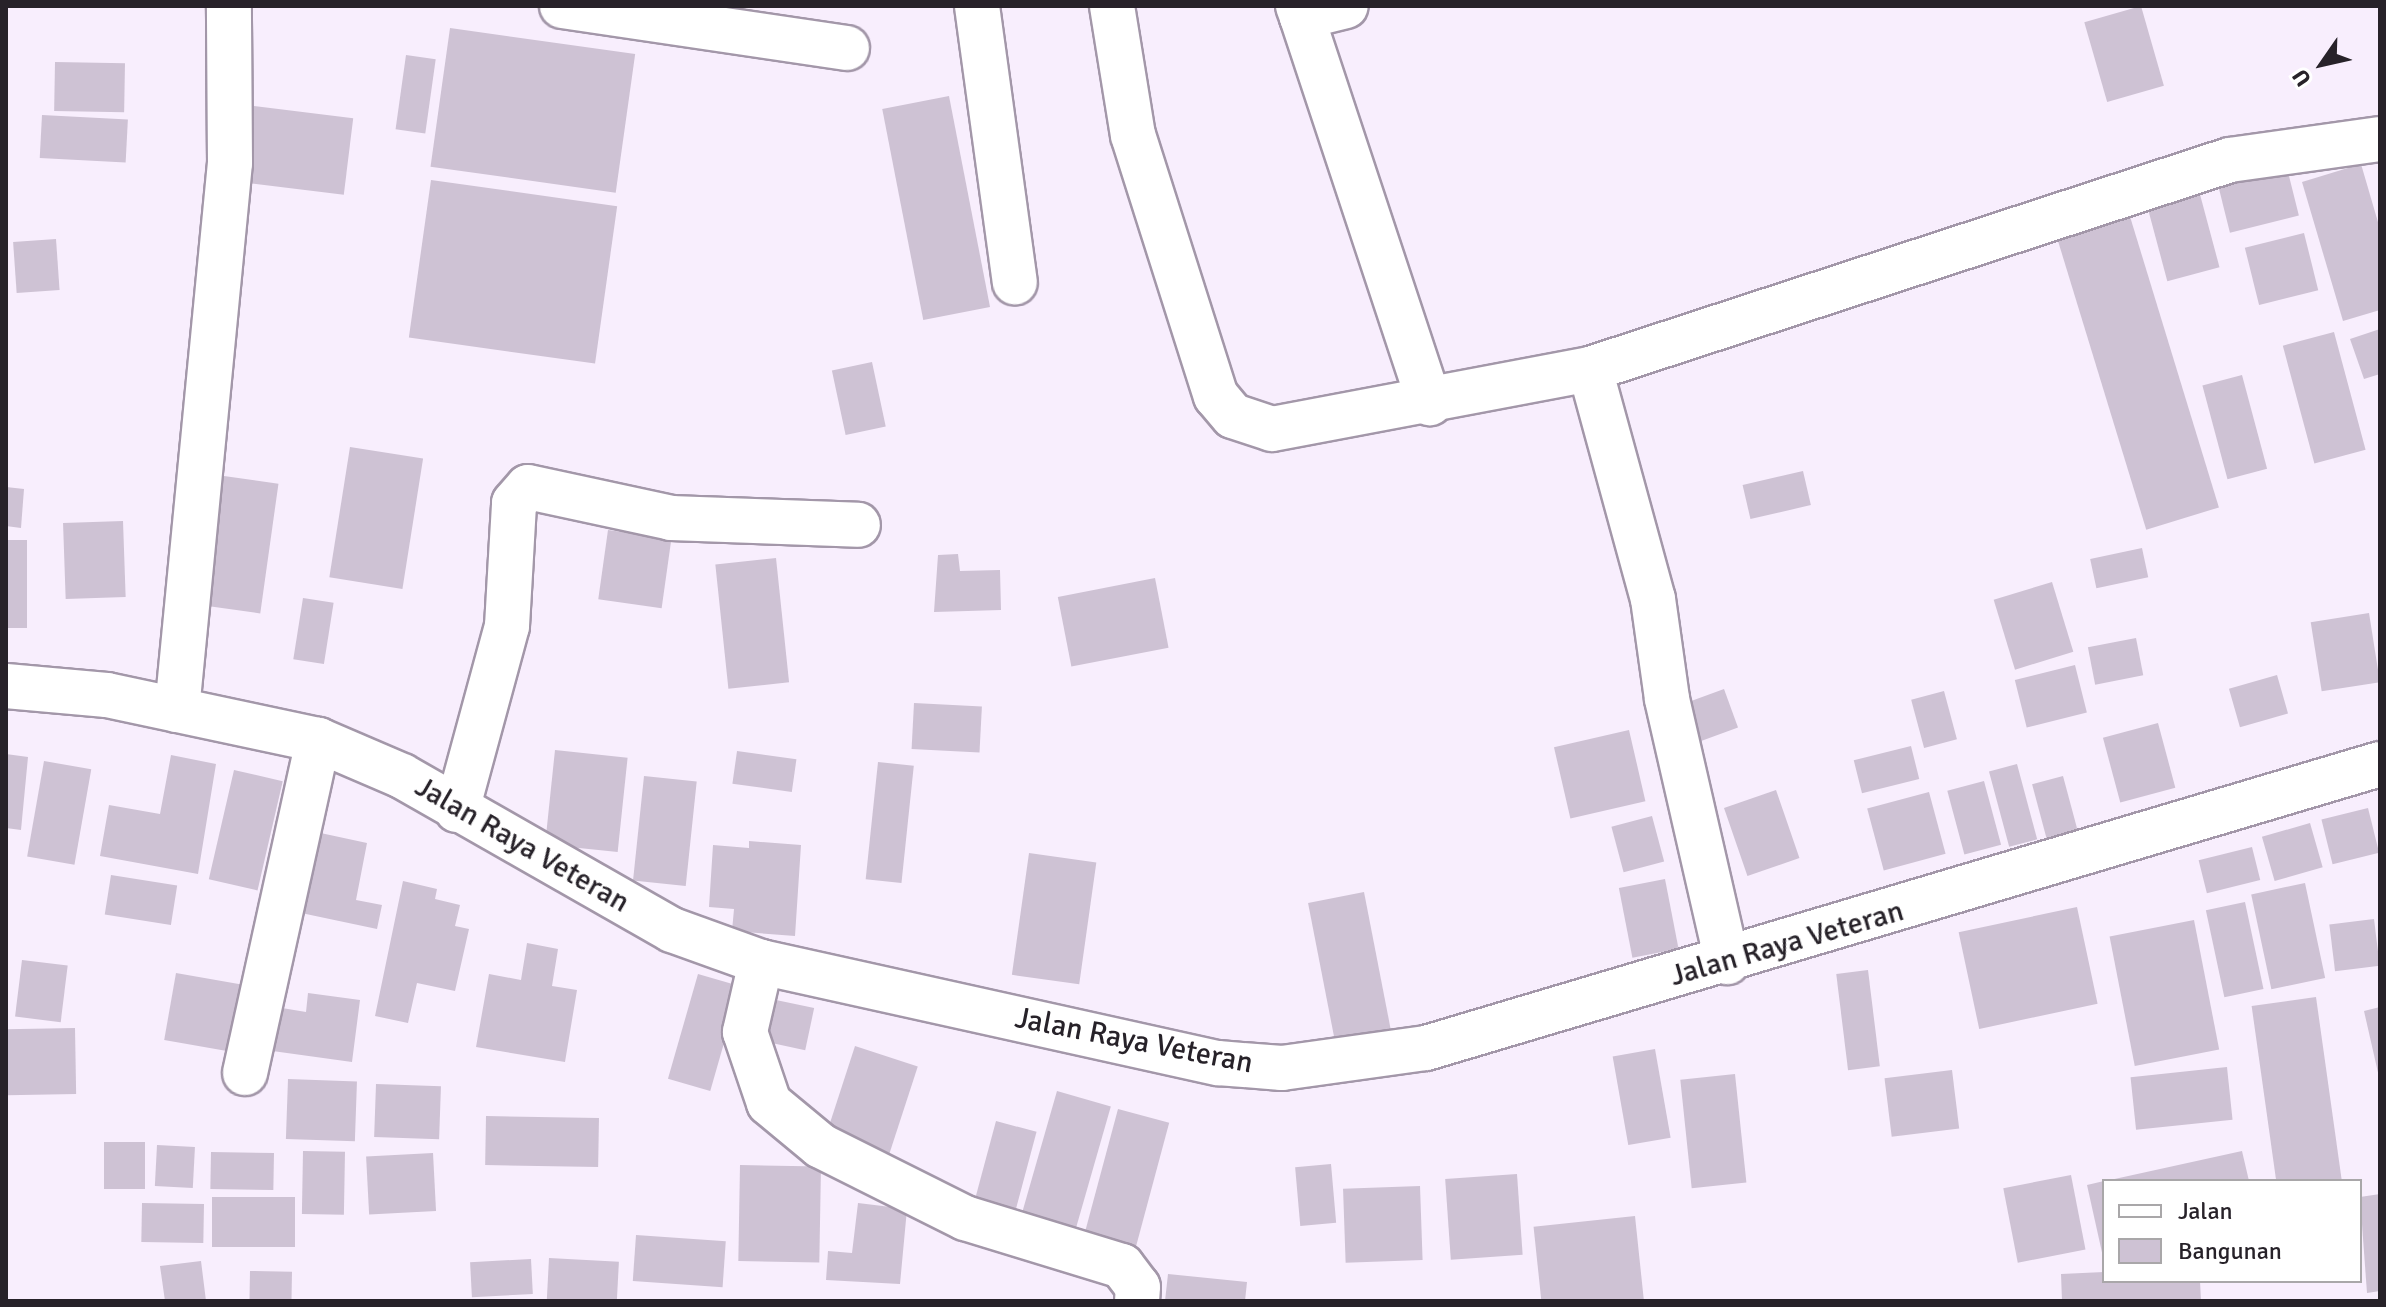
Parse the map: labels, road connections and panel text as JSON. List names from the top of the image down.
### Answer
{
  "streets": {
    "street": ["Jalan Raya Veteran"]
  },
  "legend": ["Jalan", "Bangunan"],
  "north": "bottom left"
}
